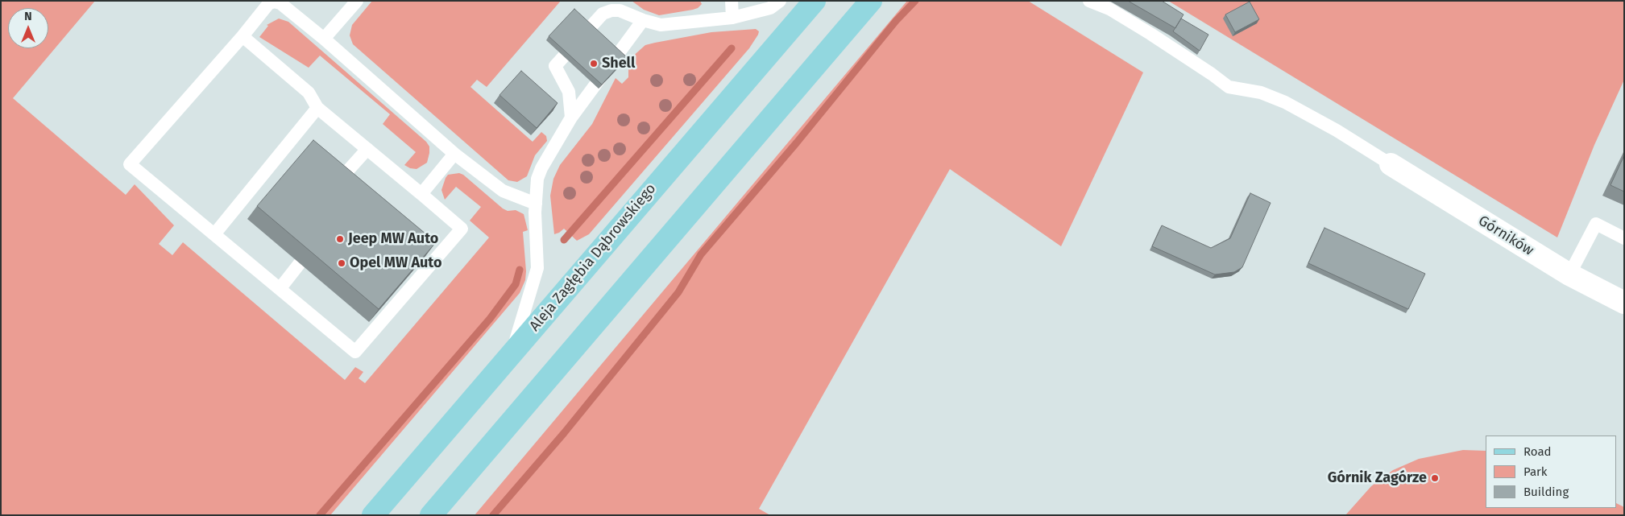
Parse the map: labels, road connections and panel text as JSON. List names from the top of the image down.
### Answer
{
  "streets": {
    "main road": ["Aleja Zagłębia Dąbrowskiego"],
    "street": ["Górników"]
  },
  "places": [
    "Shell",
    "Jeep MW Auto",
    "Opel MW Auto",
    "Górnik Zagórze"
  ],
  "legend": ["Road", "Park", "Building"],
  "north": "top"
}
